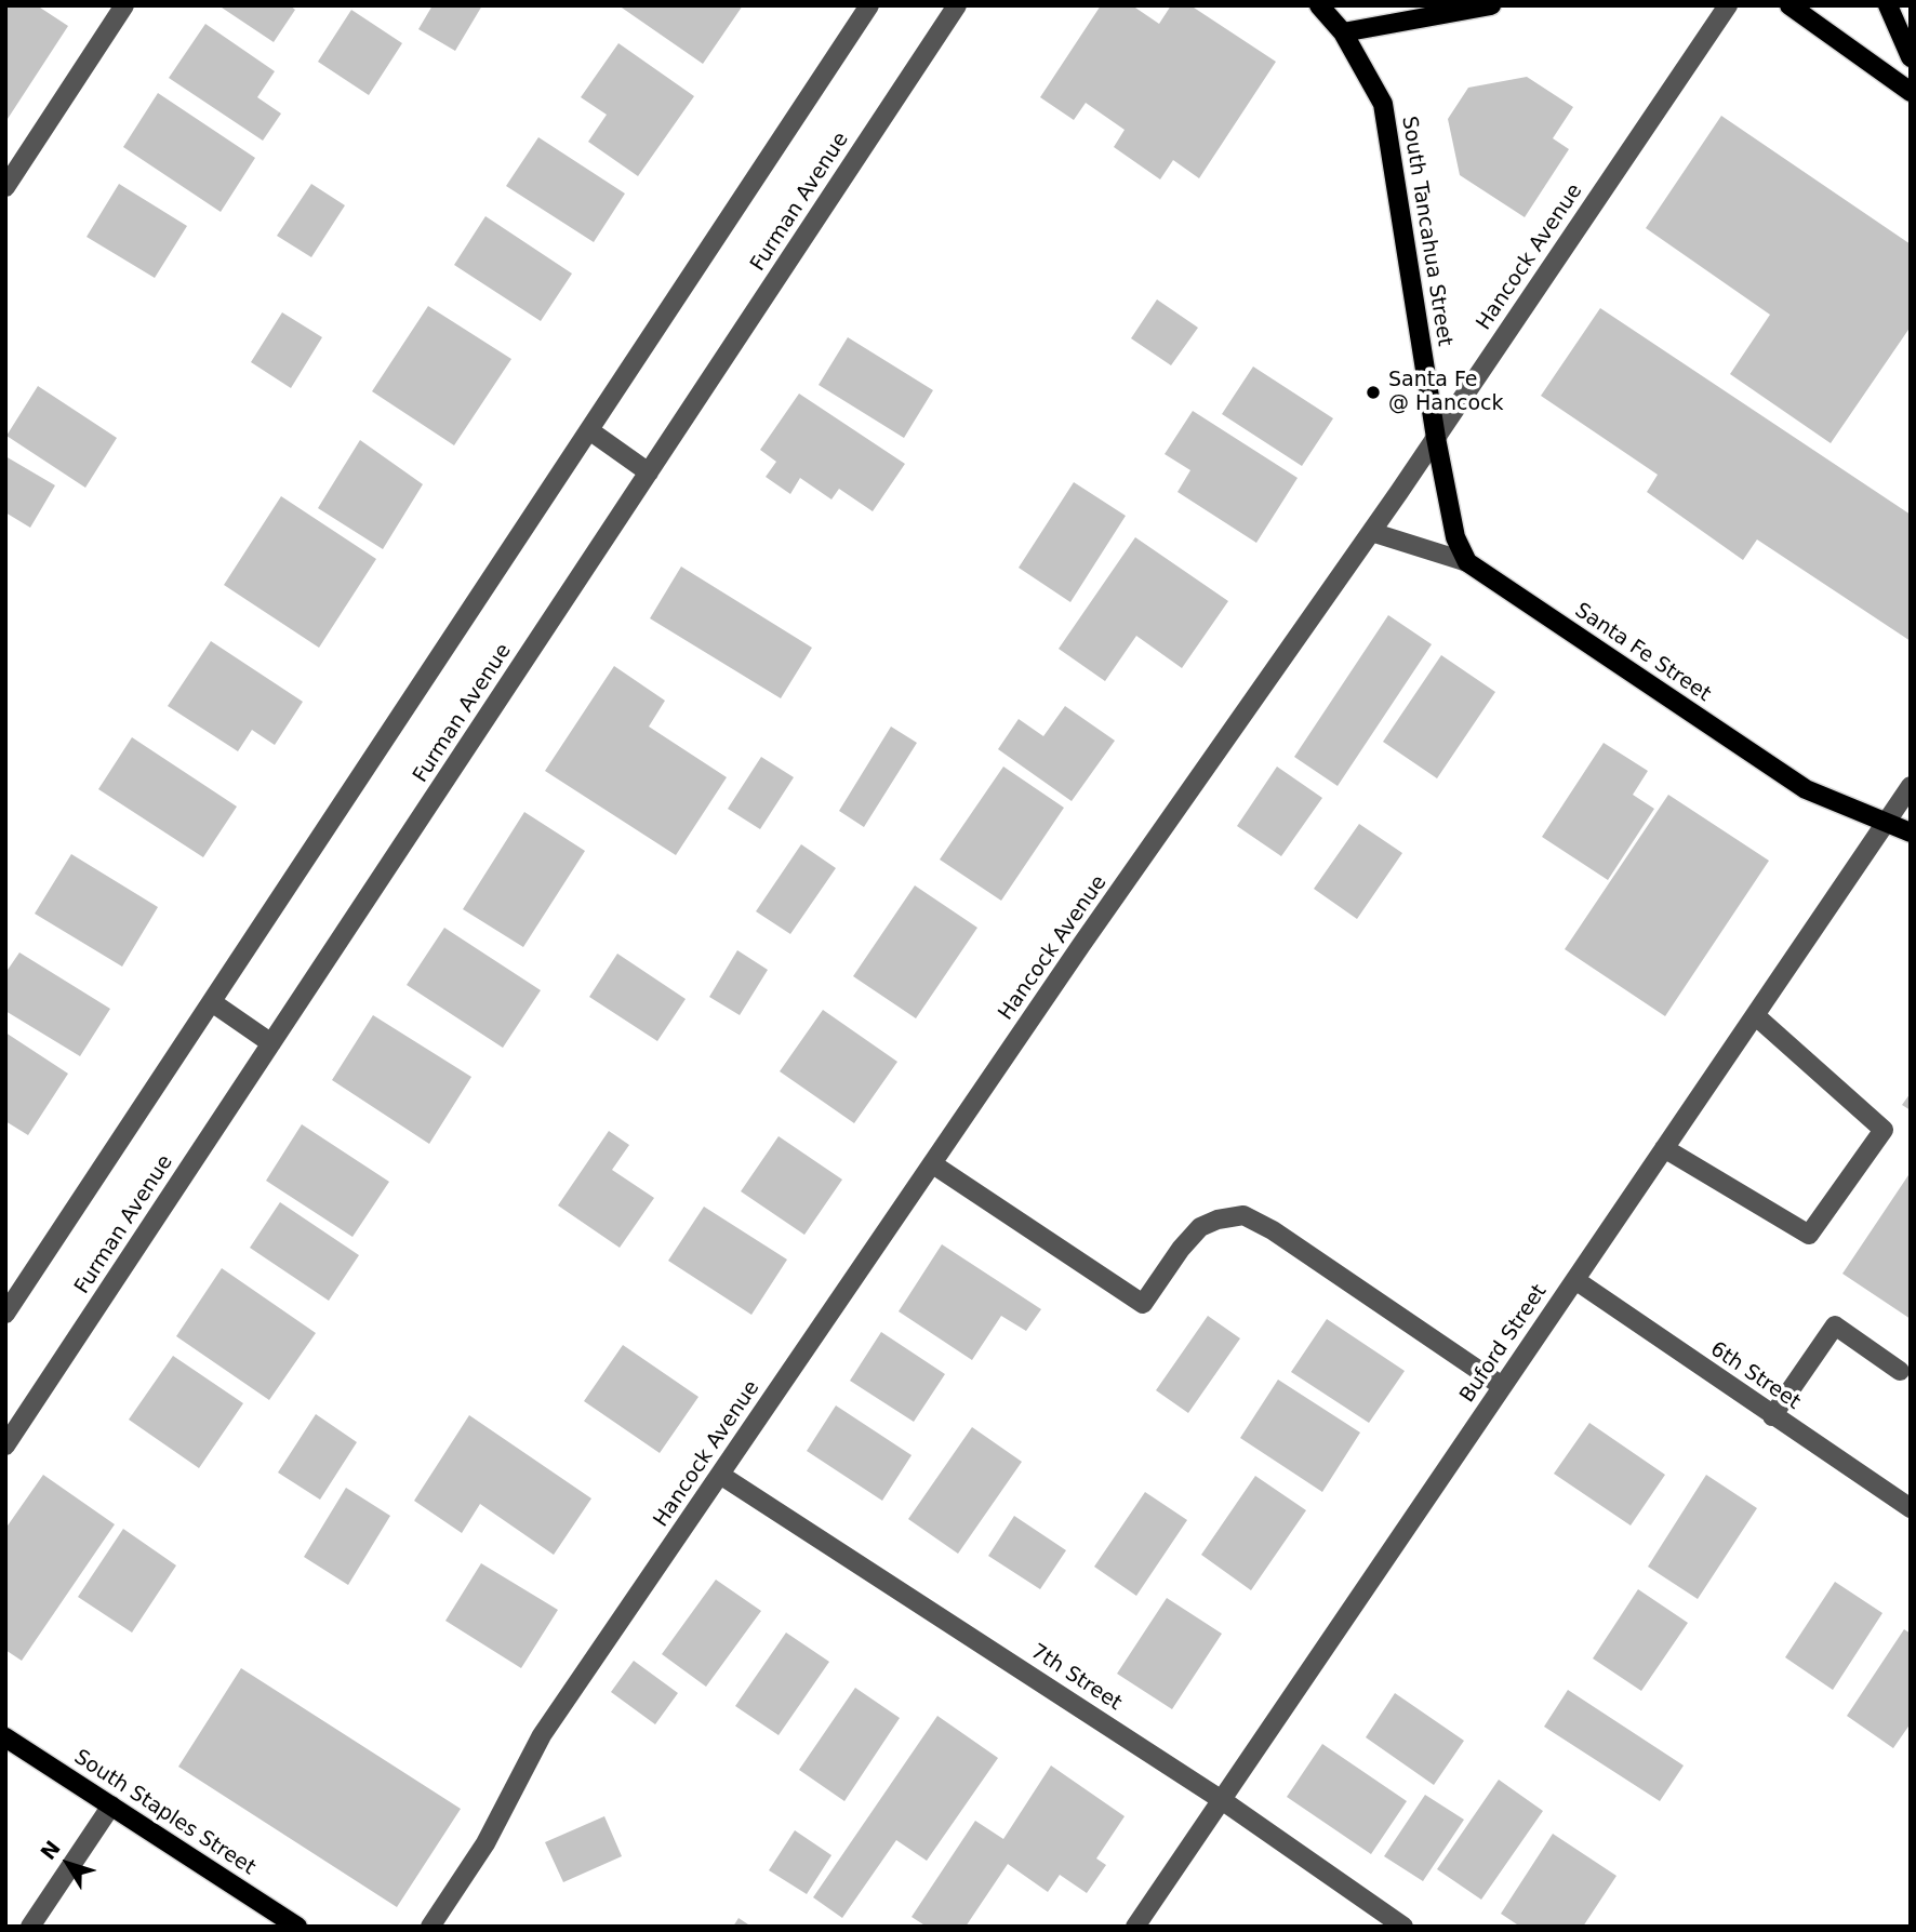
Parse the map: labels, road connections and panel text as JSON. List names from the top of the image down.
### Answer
{
  "streets": {
    "main road": ["South Tancahua Street", "Santa Fe Street", "South Staples Street"],
    "street": [
      "Furman Avenue",
      "Hancock Avenue",
      "Buford Street",
      "6th Street",
      "7th Street"
    ]
  },
  "crossings": [
    ["South Tancahua Street", "Hancock Avenue"],
    ["Hancock Avenue", "7th Street"],
    ["Santa Fe Street", "Buford Street"],
    ["Buford Street", "6th Street"],
    ["Buford Street", "7th Street"]
  ],
  "places": ["Santa Fe @ Hancock"],
  "north": "top left"
}
